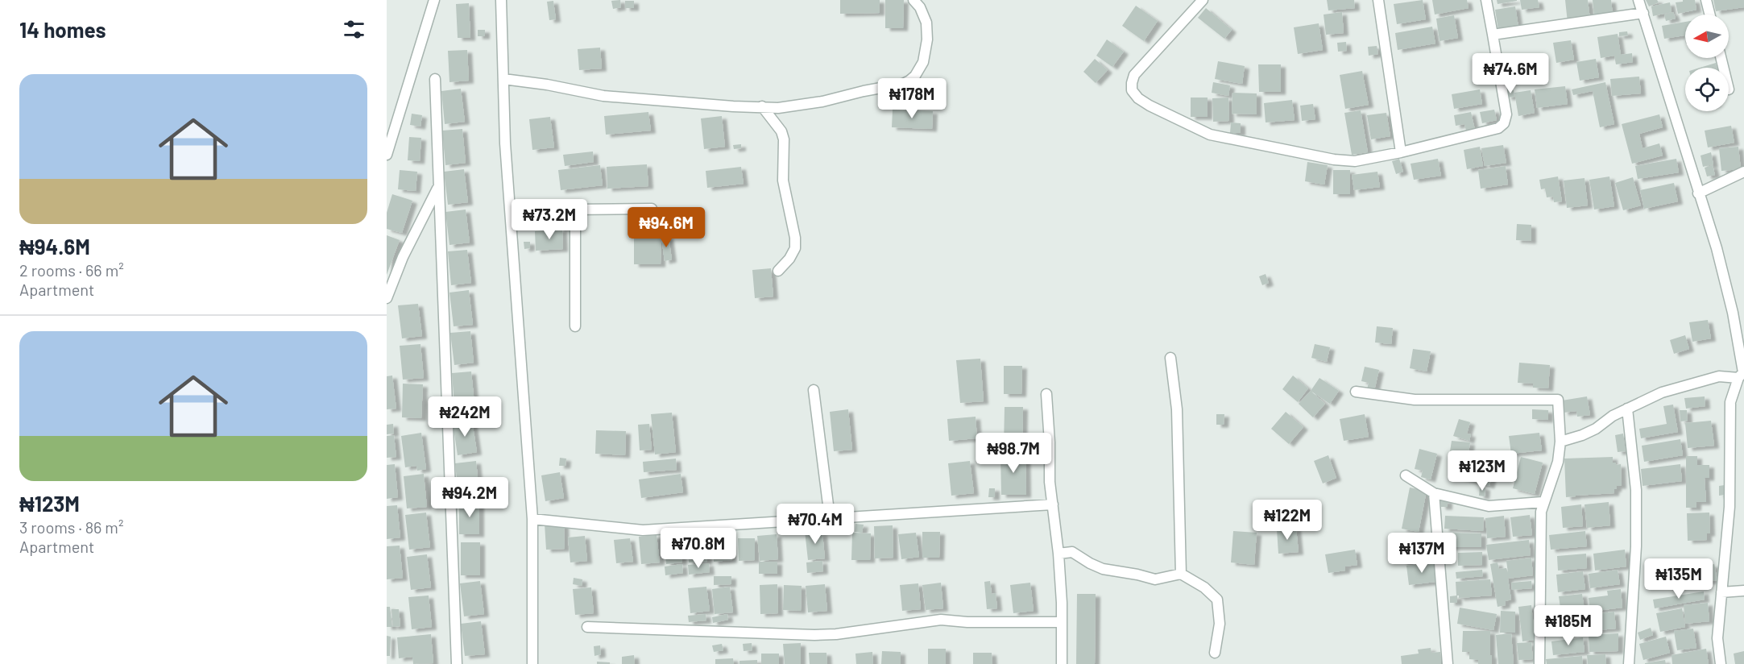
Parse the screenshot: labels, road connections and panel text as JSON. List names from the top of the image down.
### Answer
{
  "north": "left",
  "page": {
    "heading": "14 homes",
    "price": [
      "₦74.6M",
      "₦178M",
      "₦73.2M",
      "₦94.6M",
      "₦242M",
      "₦98.7M",
      "₦123M",
      "₦94.2M",
      "₦122M",
      "₦70.4M",
      "₦70.8M",
      "₦137M",
      "₦135M",
      "₦185M"
    ],
    "list": [
      {
        "name": "₦94.6M",
        "note": "2 rooms · 66 m² · Apartment"
      },
      {
        "name": "₦123M",
        "note": "3 rooms · 86 m² · Apartment"
      }
    ]
  }
}
